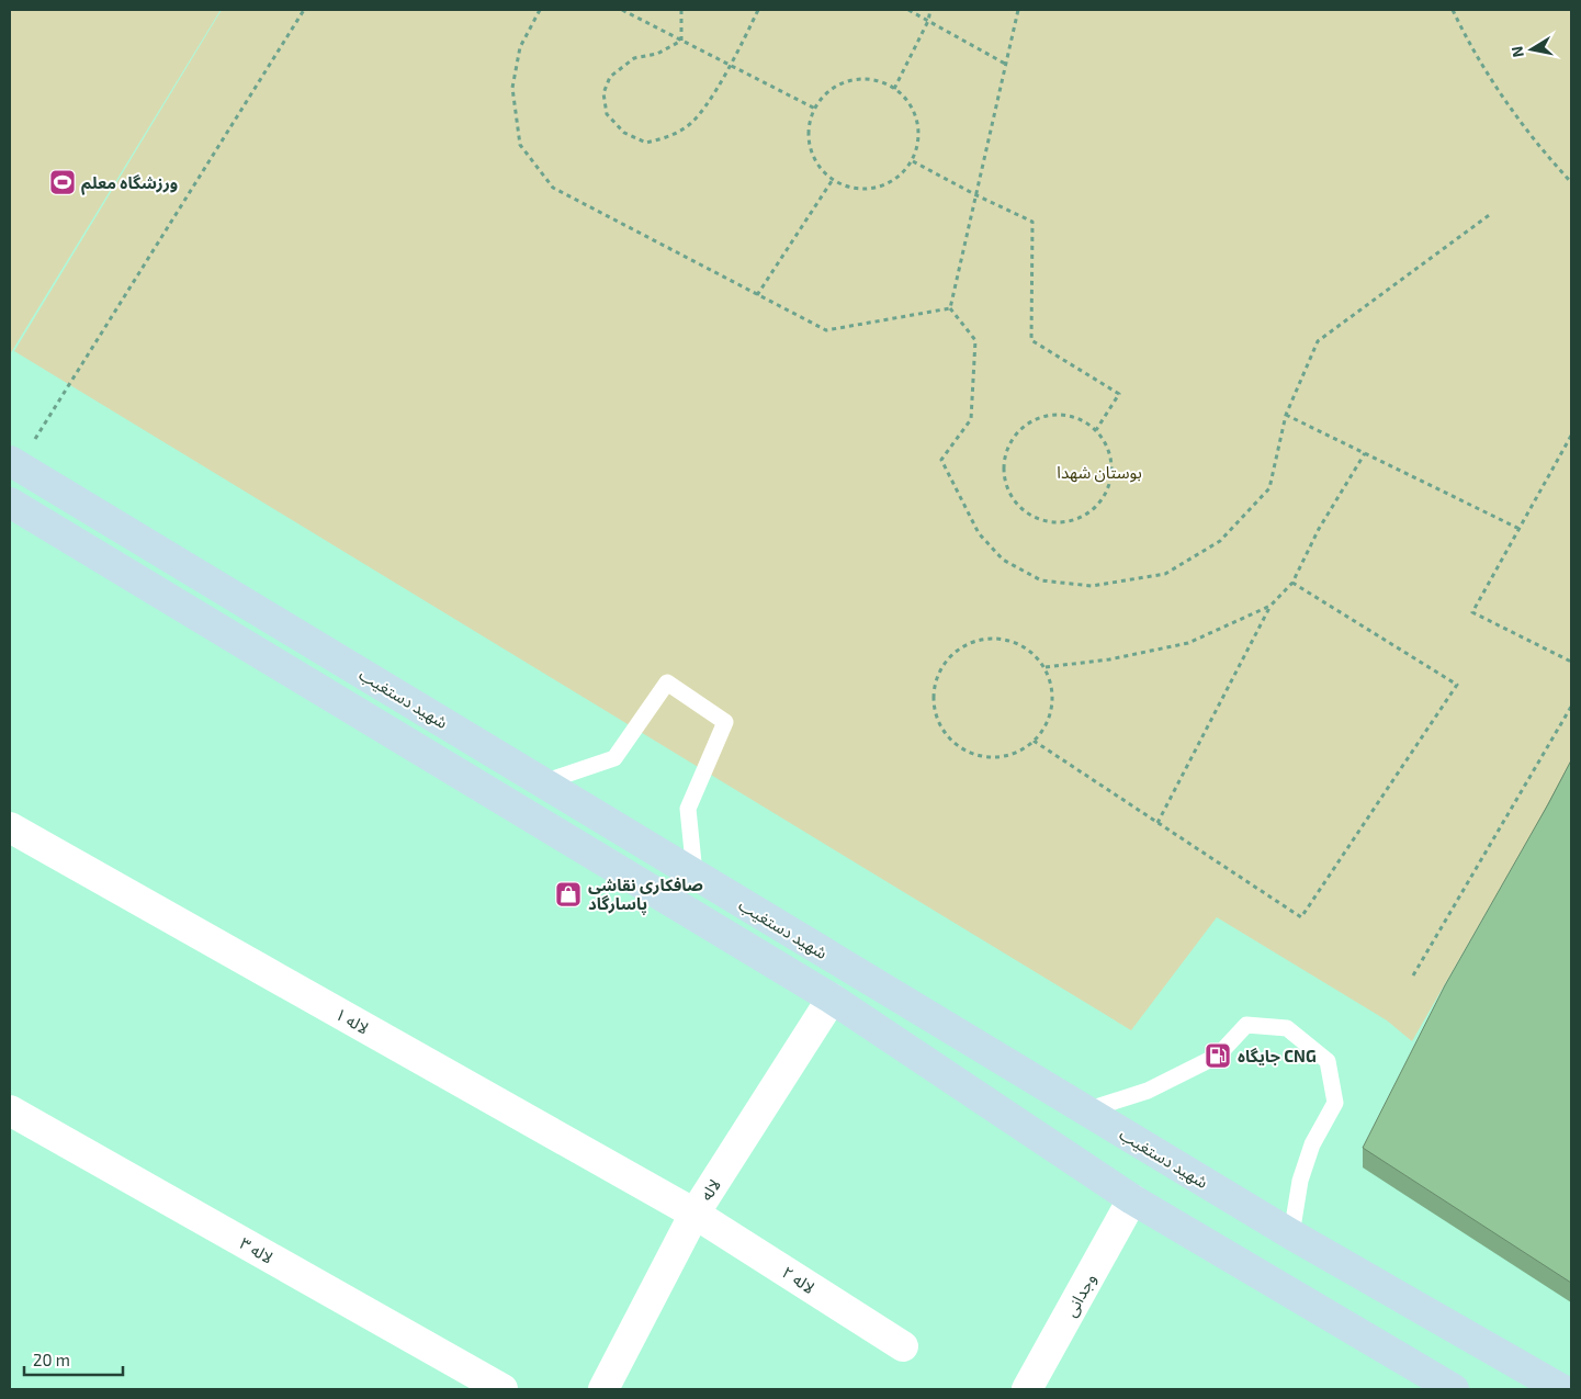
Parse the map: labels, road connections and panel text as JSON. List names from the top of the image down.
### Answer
{
  "streets": {
    "main road": ["شهید دستغیب"],
    "street": [
      "لاله ۱",
      "لاله",
      "لاله ۳",
      "لاله ۲",
      "وجدانی"
    ]
  },
  "crossings": [
    ["لاله ۱", "لاله"],
    ["لاله ۱", "لاله ۲"],
    ["لاله", "لاله ۲"]
  ],
  "parks": ["بوستان شهدا"],
  "places": {
    "sports": ["ورزشگاه معلم"],
    "shop": ["صافکاری نقاشی پاسارگاد"],
    "fuel station": ["جایگاه CNG"]
  },
  "scale_bar": "20 m",
  "north": "left"
}
